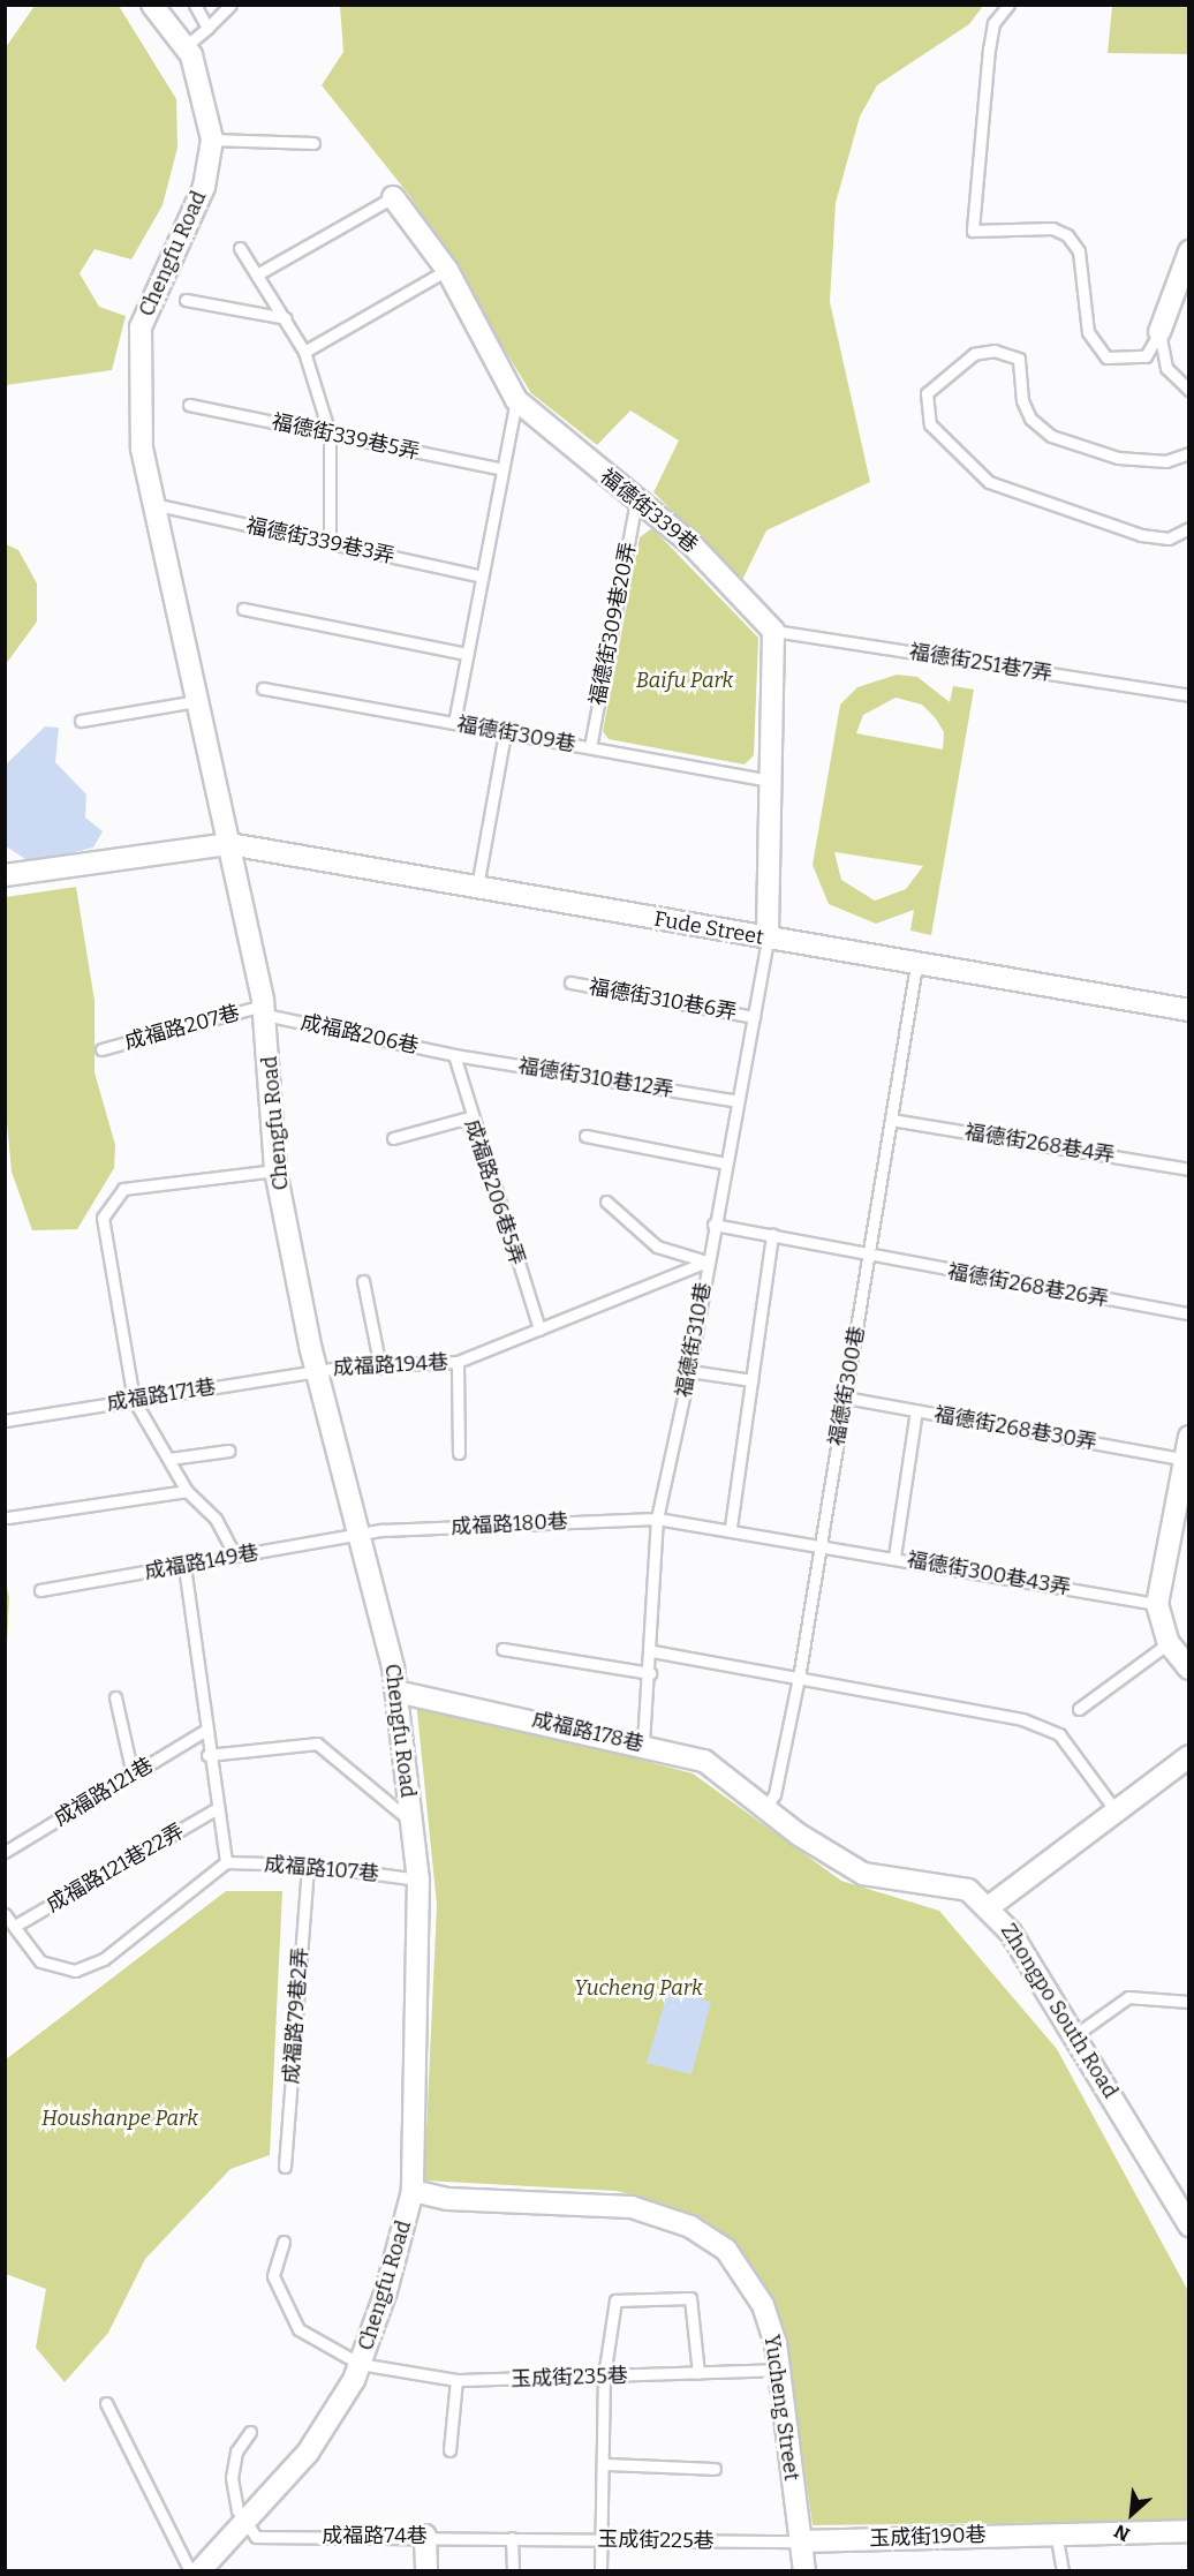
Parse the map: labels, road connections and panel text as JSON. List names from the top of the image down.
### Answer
{
  "streets": {
    "street": [
      "Chengfu Road",
      "福德街339巷",
      "Fude Street",
      "成福路178巷",
      "Zhongpo South Road",
      "Yucheng Street",
      "玉成街190巷"
    ],
    "lane": [
      "福德街339巷5弄",
      "福德街339巷3弄",
      "福德街309巷20弄",
      "福德街251巷7弄",
      "福德街309巷",
      "福德街310巷6弄",
      "成福路207巷",
      "成福路206巷",
      "福德街310巷12弄",
      "福德街268巷4弄",
      "成福路206巷5弄",
      "福德街268巷26弄",
      "福德街310巷",
      "成福路194巷",
      "福德街300巷",
      "成福路171巷",
      "福德街268巷30弄",
      "成福路180巷",
      "成福路149巷",
      "福德街300巷43弄",
      "成福路121巷",
      "成福路121巷22弄",
      "成福路107巷",
      "成福路79巷2弄",
      "玉成街235巷",
      "成福路74巷",
      "玉成街225巷"
    ]
  },
  "crossings": [
    ["Chengfu Road", "福德街339巷3弄"],
    ["Chengfu Road", "Fude Street"],
    ["Chengfu Road", "成福路207巷"],
    ["Chengfu Road", "成福路206巷"],
    ["Chengfu Road", "成福路194巷"],
    ["Chengfu Road", "成福路171巷"],
    ["Chengfu Road", "成福路180巷"],
    ["Chengfu Road", "成福路149巷"],
    ["Chengfu Road", "成福路178巷"],
    ["Chengfu Road", "成福路107巷"],
    ["Chengfu Road", "玉成街235巷"],
    ["Chengfu Road", "Yucheng Street"],
    ["Chengfu Road", "成福路74巷"],
    ["福德街339巷", "福德街309巷20弄"],
    ["福德街339巷", "福德街251巷7弄"],
    ["福德街309巷20弄", "福德街309巷"],
    ["Fude Street", "福德街310巷"],
    ["Fude Street", "福德街300巷"],
    ["福德街310巷6弄", "福德街310巷"],
    ["成福路207巷", "成福路206巷"],
    ["成福路206巷", "福德街310巷12弄"],
    ["成福路206巷", "成福路206巷5弄"],
    ["福德街310巷12弄", "成福路206巷5弄"],
    ["福德街310巷12弄", "福德街310巷"],
    ["福德街268巷4弄", "福德街300巷"],
    ["成福路206巷5弄", "成福路194巷"],
    ["福德街268巷26弄", "福德街310巷"],
    ["福德街268巷26弄", "福德街300巷"],
    ["福德街310巷", "成福路194巷"],
    ["福德街310巷", "成福路180巷"],
    ["福德街310巷", "成福路178巷"],
    ["成福路194巷", "成福路171巷"],
    ["福德街300巷", "福德街268巷30弄"],
    ["福德街300巷", "福德街300巷43弄"],
    ["福德街300巷", "成福路178巷"],
    ["成福路180巷", "成福路149巷"],
    ["成福路180巷", "福德街300巷43弄"],
    ["成福路178巷", "Zhongpo South Road"],
    ["成福路107巷", "成福路79巷2弄"],
    ["玉成街235巷", "Yucheng Street"],
    ["Yucheng Street", "玉成街190巷"],
    ["Yucheng Street", "玉成街225巷"],
    ["成福路74巷", "玉成街225巷"],
    ["玉成街190巷", "玉成街225巷"]
  ],
  "parks": ["Baifu Park", "Yucheng Park", "Houshanpe Park"],
  "north": "bottom left"
}
